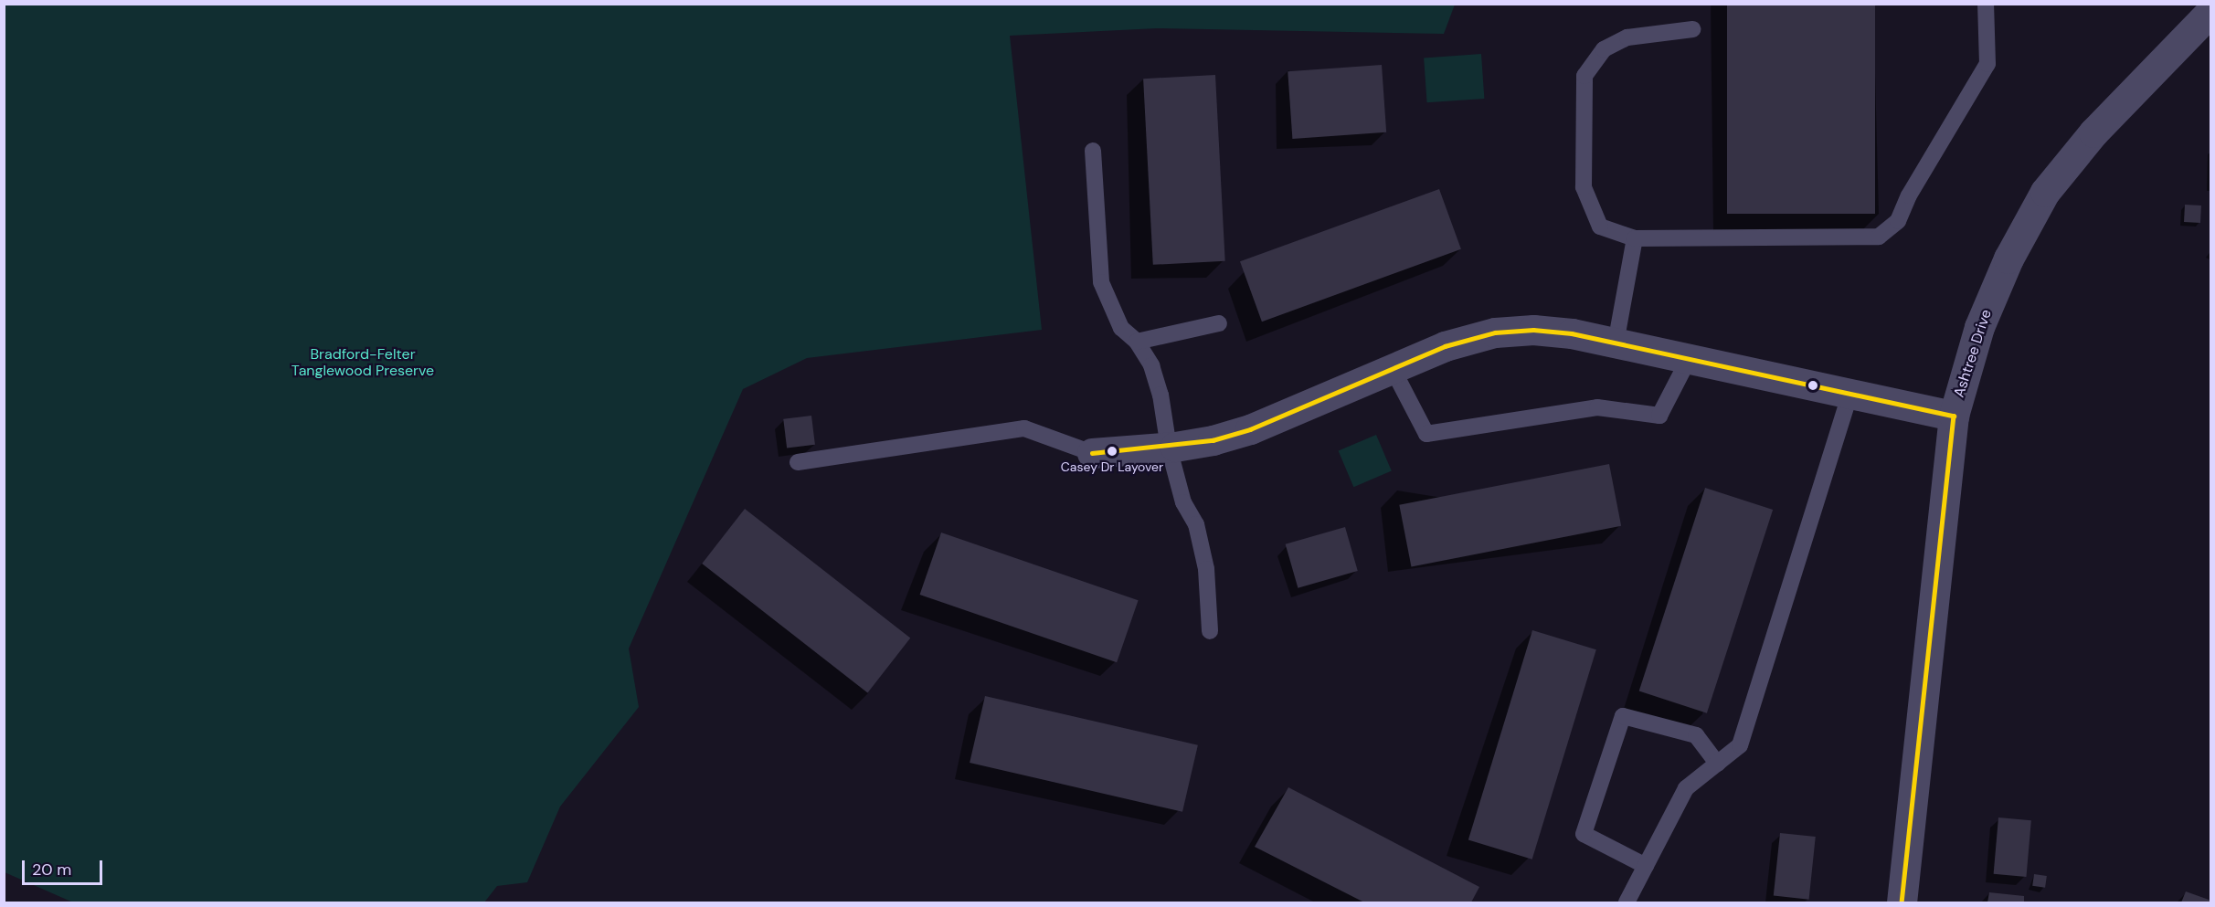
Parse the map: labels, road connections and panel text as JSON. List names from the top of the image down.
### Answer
{
  "streets": {
    "street": ["Ashtree Drive"]
  },
  "parks": ["Bradford-Felter Tanglewood Preserve"],
  "places": ["Casey Dr Layover"],
  "scale_bar": "20 m"
}
